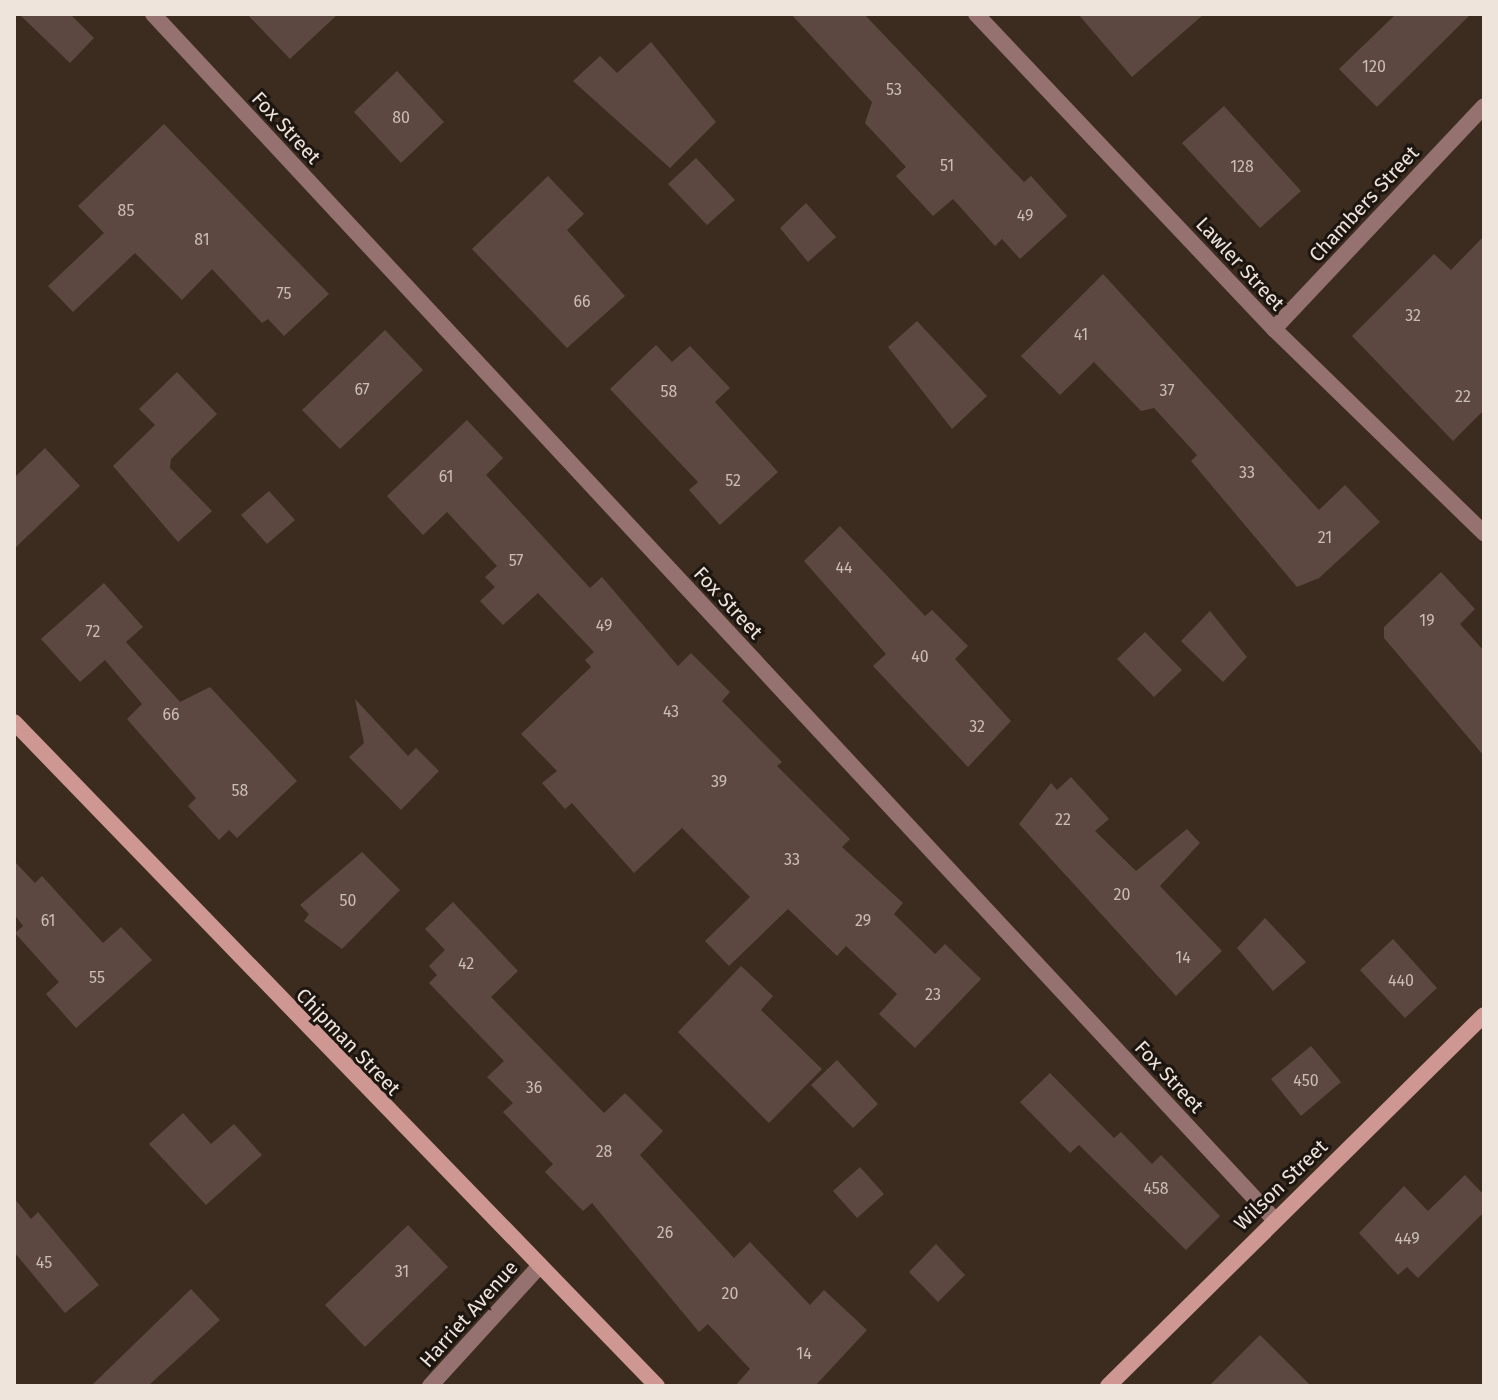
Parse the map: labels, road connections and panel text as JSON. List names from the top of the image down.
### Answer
{
  "streets": {
    "street": [
      "Fox Street",
      "Chambers Street",
      "Lawler Street",
      "Chipman Street",
      "Wilson Street",
      "Harriet Avenue"
    ]
  },
  "crossings": [
    ["Fox Street", "Wilson Street"],
    ["Chambers Street", "Lawler Street"],
    ["Chipman Street", "Harriet Avenue"]
  ],
  "house_numbers": [
    "120",
    "53",
    "80",
    "51",
    "128",
    "85",
    "49",
    "81",
    "75",
    "66",
    "32",
    "41",
    "67",
    "37",
    "58",
    "22",
    "33",
    "61",
    "52",
    "21",
    "57",
    "44",
    "19",
    "49",
    "72",
    "40",
    "43",
    "66",
    "32",
    "39",
    "58",
    "22",
    "33",
    "20",
    "50",
    "61",
    "29",
    "14",
    "42",
    "55",
    "440",
    "23",
    "450",
    "36",
    "28",
    "458",
    "26",
    "449",
    "45",
    "31",
    "20",
    "14"
  ]
}
